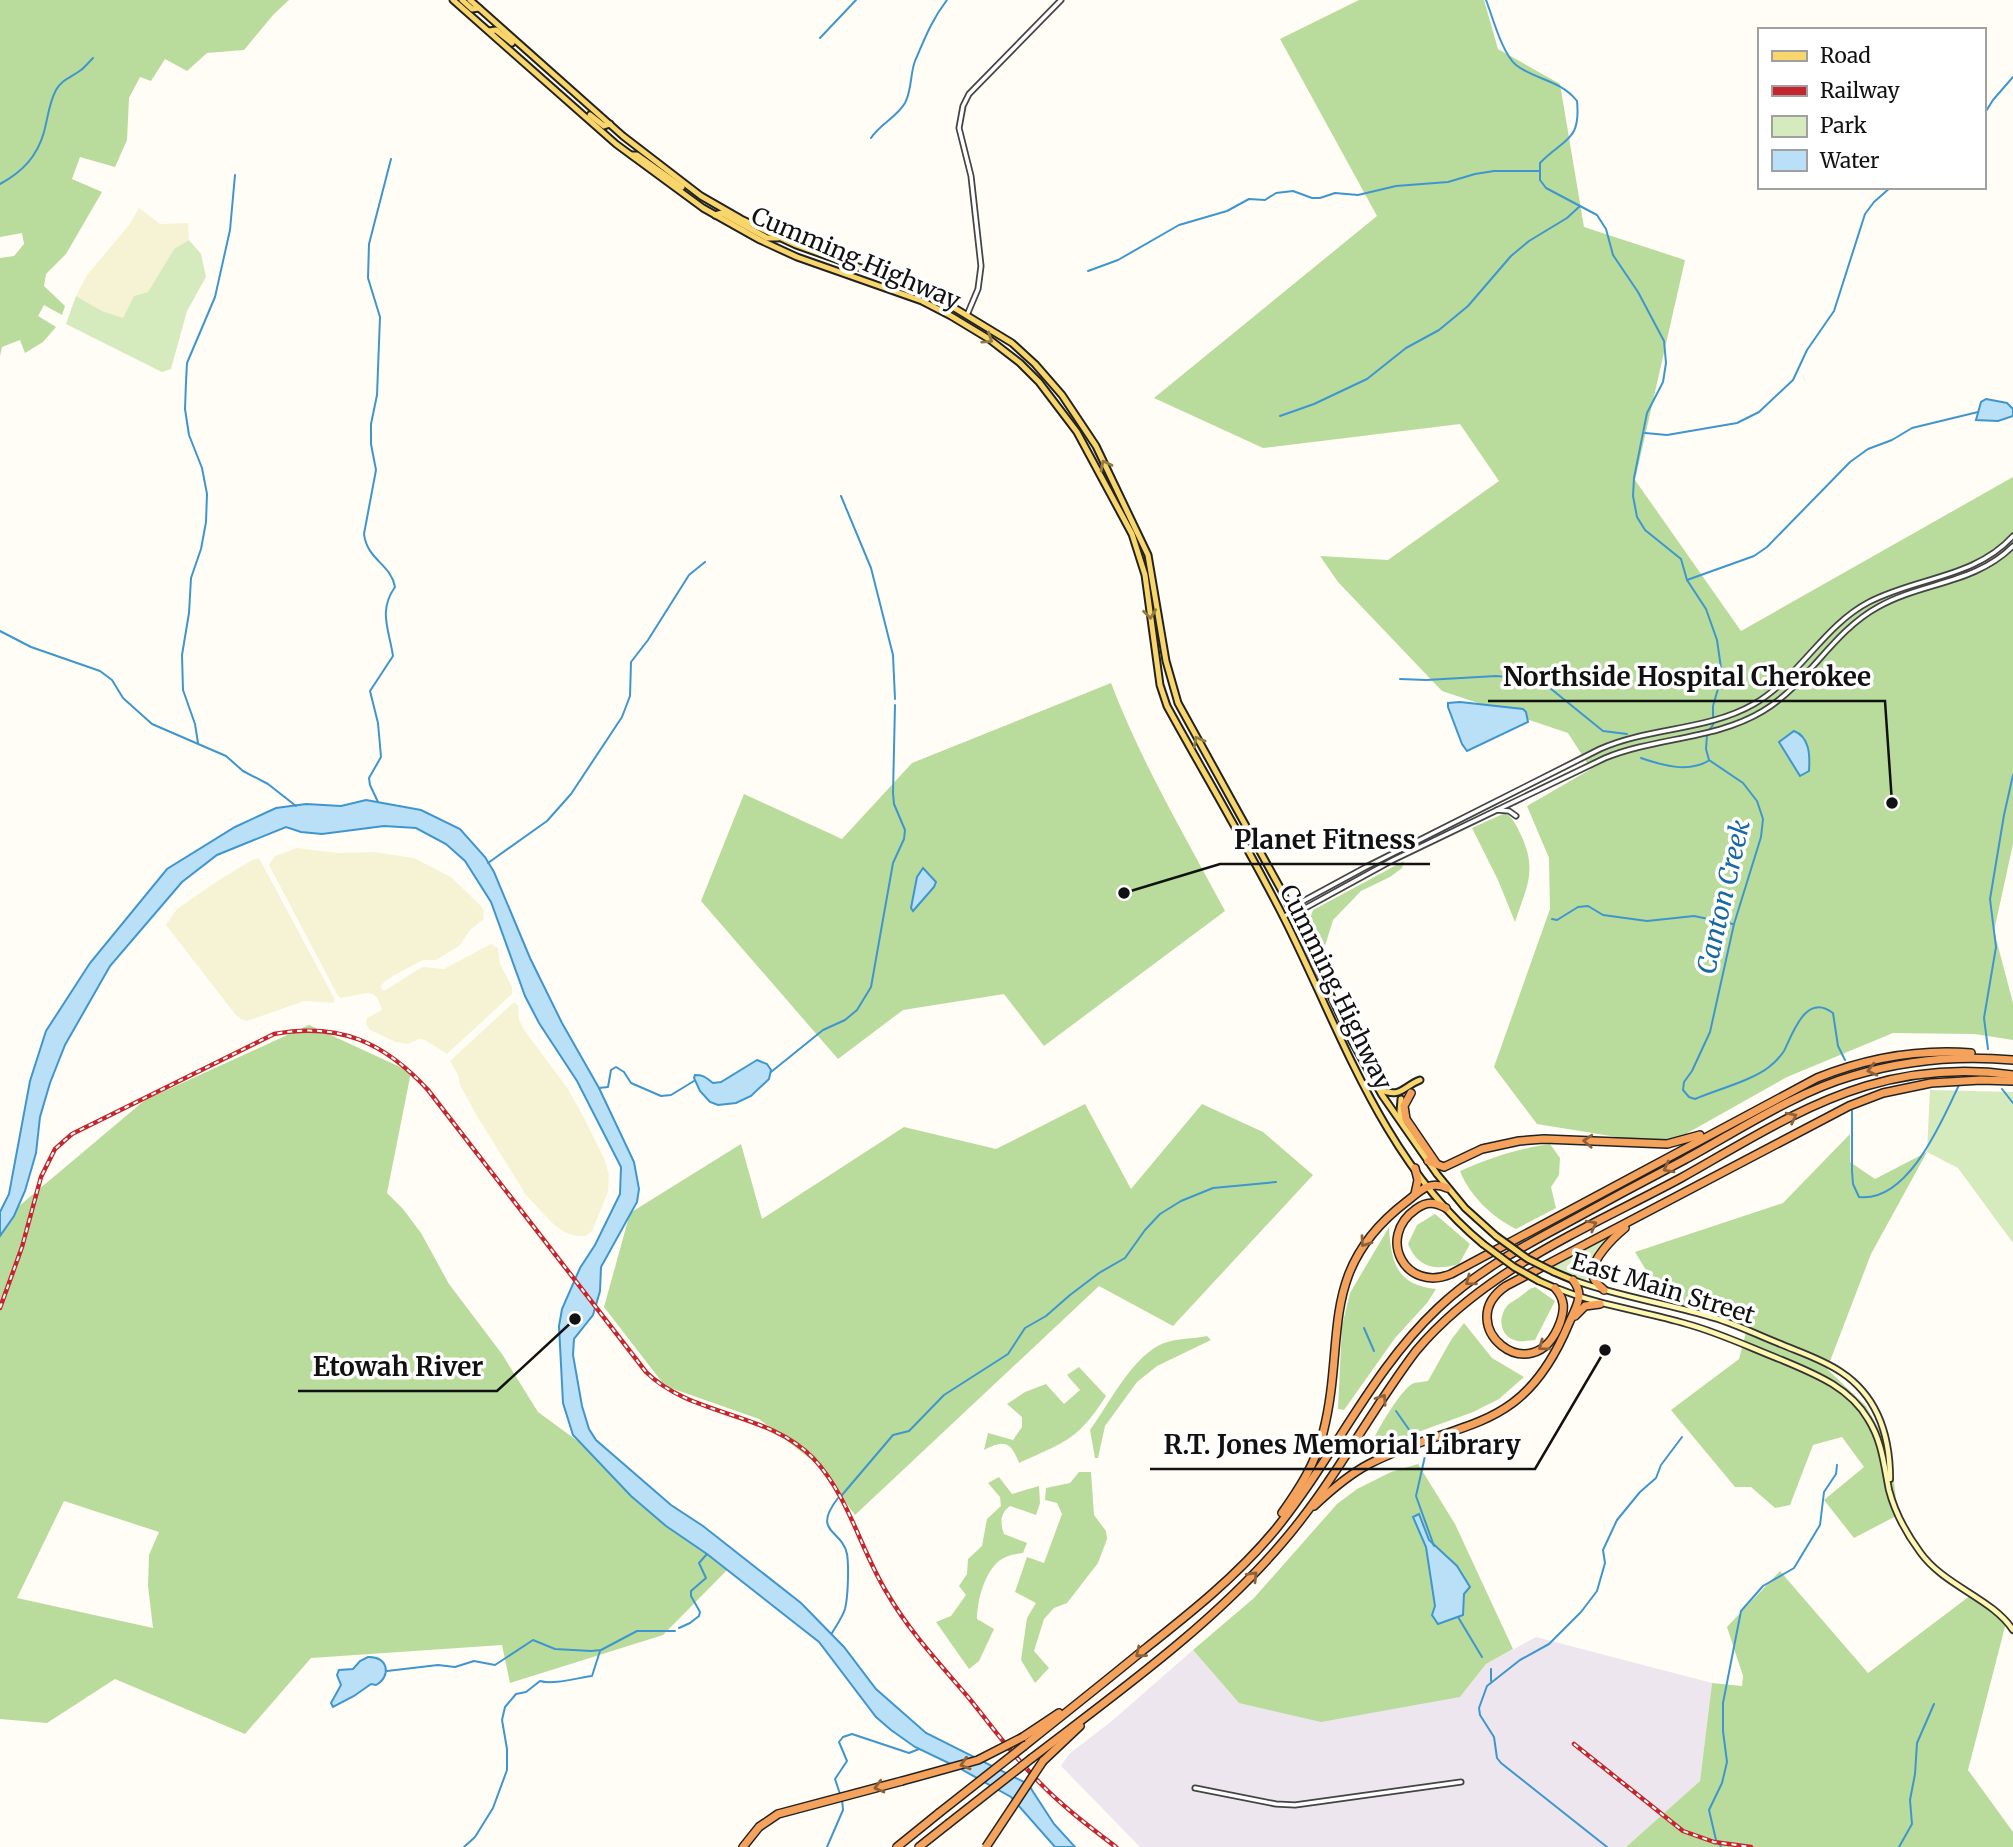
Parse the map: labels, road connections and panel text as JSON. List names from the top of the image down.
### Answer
{
  "streets": {
    "main road": ["Cumming Highway", "East Main Street"]
  },
  "crossings": [
    ["Cumming Highway", "East Main Street"]
  ],
  "water": ["Canton Creek"],
  "places": [
    "Northside Hospital Cherokee",
    "Planet Fitness",
    "Etowah River",
    "R.T. Jones Memorial Library"
  ],
  "legend": [
    "Road",
    "Railway",
    "Park",
    "Water"
  ]
}
